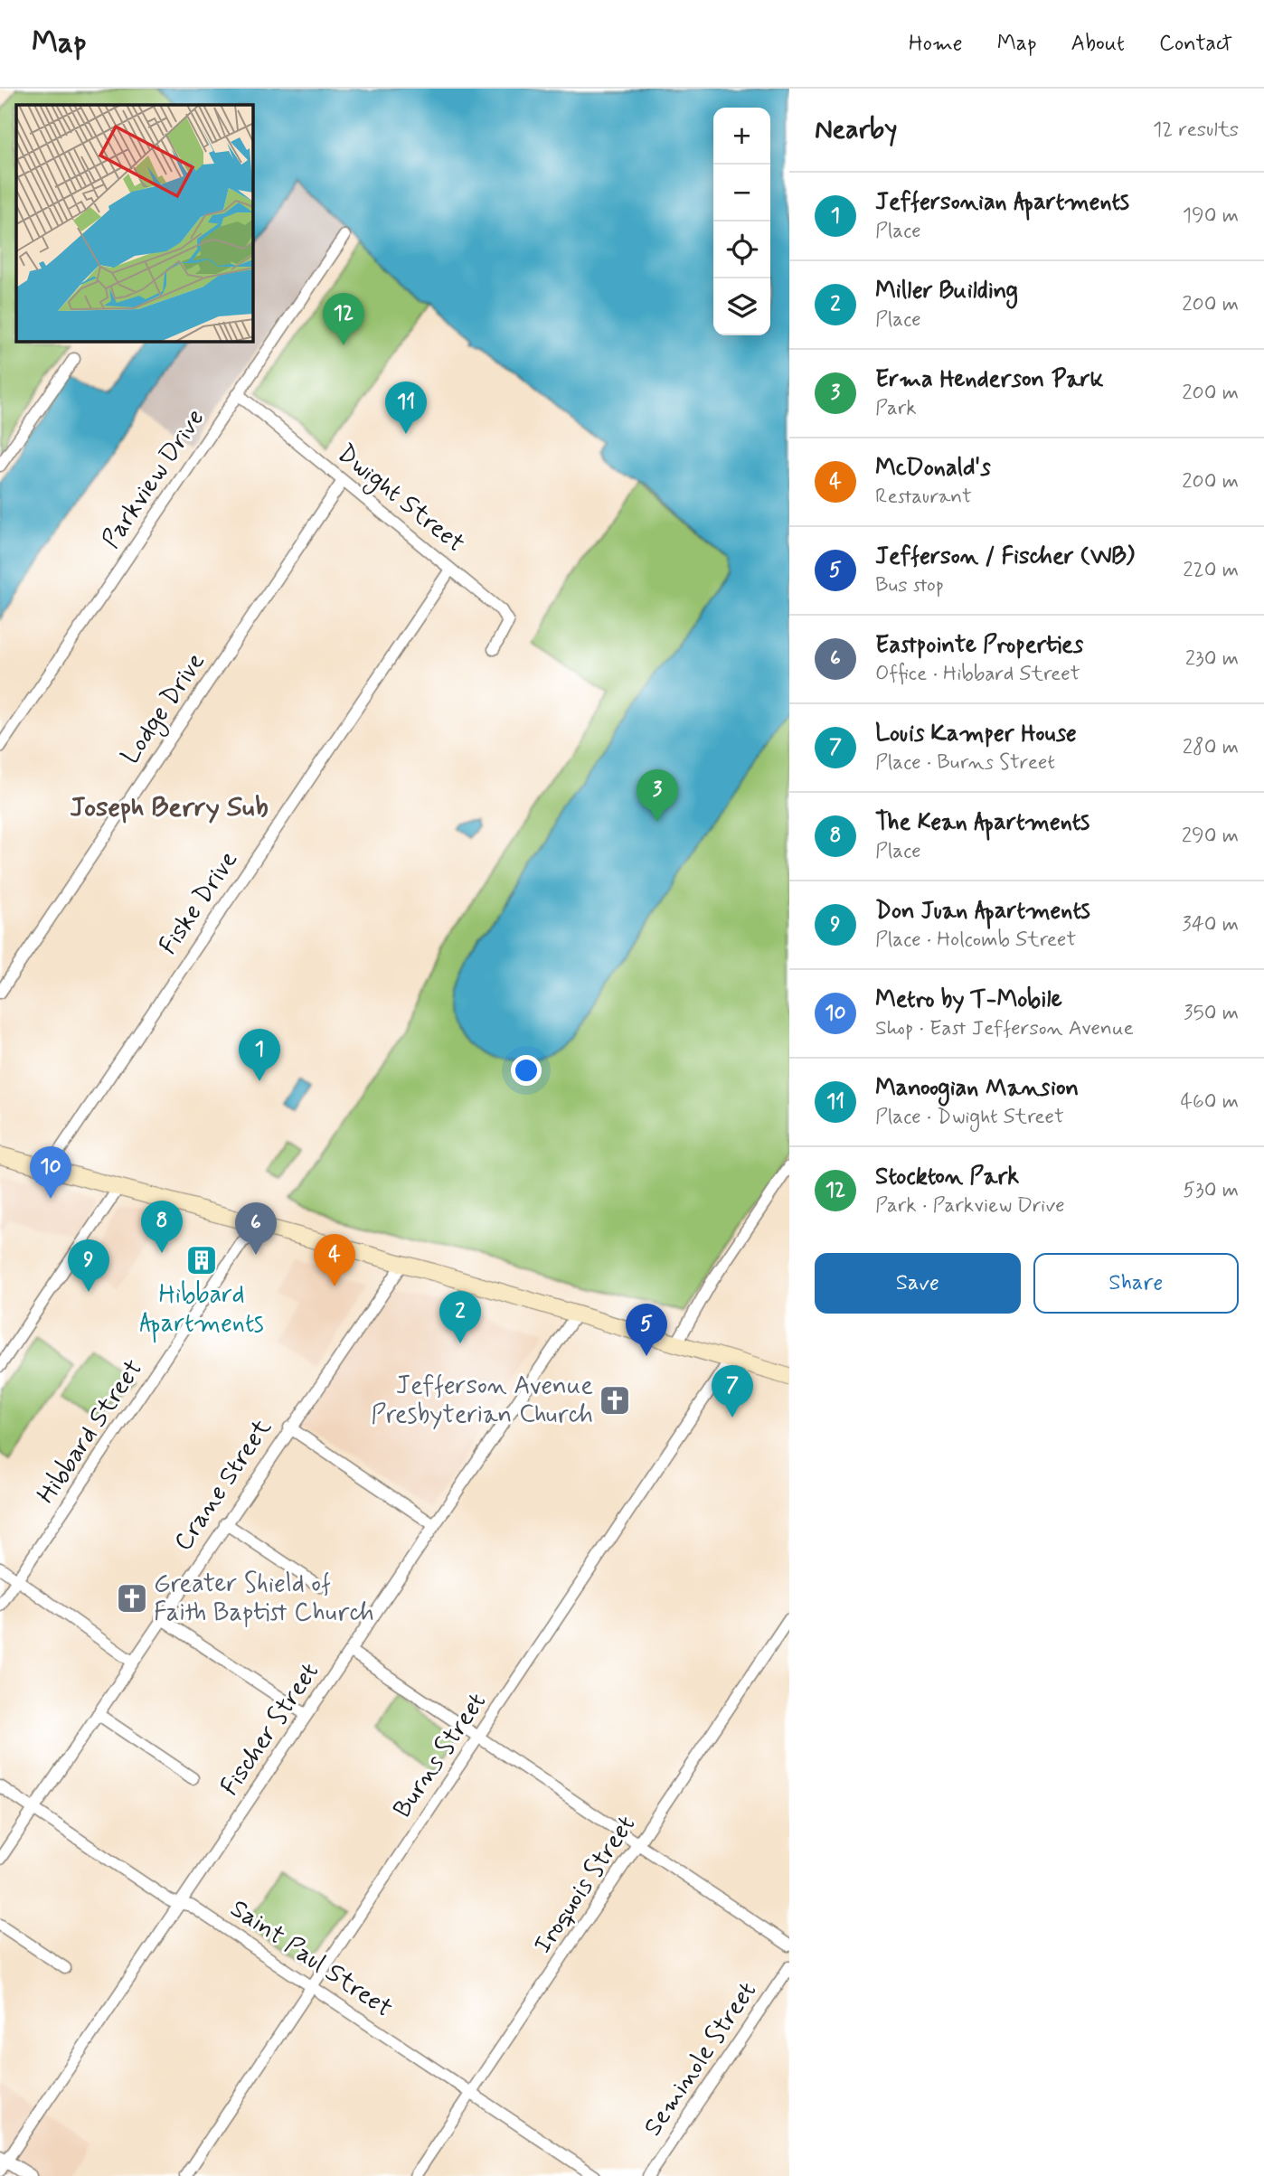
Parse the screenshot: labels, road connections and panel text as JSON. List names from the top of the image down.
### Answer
{
  "streets": {
    "street": [
      "Parkview Drive",
      "Dwight Street",
      "Lodge Drive",
      "Fiske Drive",
      "Hibbard Street",
      "Crane Street",
      "Fischer Street",
      "Burns Street",
      "Iroquois Street",
      "Saint Paul Street",
      "Seminole Street"
    ]
  },
  "crossings": [
    ["Parkview Drive", "Dwight Street"],
    ["Dwight Street", "Lodge Drive"],
    ["Dwight Street", "Fiske Drive"],
    ["Crane Street", "Saint Paul Street"],
    ["Fischer Street", "Saint Paul Street"],
    ["Burns Street", "Saint Paul Street"],
    ["Iroquois Street", "Saint Paul Street"]
  ],
  "districts": ["Joseph Berry Sub"],
  "places": {
    "building": ["Hibbard Apartments"],
    "church": ["Jefferson Avenue Presbyterian Church", "Greater Shield of Faith Baptist Church"]
  },
  "page": {
    "header": "Map",
    "nav": [
      "Home",
      "Map",
      "About",
      "Contact"
    ],
    "heading": ["Nearby", "12 results"],
    "map_buttons": ["+", "−"],
    "list": [
      {
        "mark": "1",
        "name": "Jeffersonian Apartments",
        "note": "Place",
        "value": "190 m"
      },
      {
        "mark": "2",
        "name": "Miller Building",
        "note": "Place",
        "value": "200 m"
      },
      {
        "mark": "3",
        "name": "Erma Henderson Park",
        "note": "Park",
        "value": "200 m"
      },
      {
        "mark": "4",
        "name": "McDonald's",
        "note": "Restaurant",
        "value": "200 m"
      },
      {
        "mark": "5",
        "name": "Jefferson / Fischer (WB)",
        "note": "Bus stop",
        "value": "220 m"
      },
      {
        "mark": "6",
        "name": "Eastpointe Properties",
        "note": "Office · Hibbard Street",
        "value": "230 m"
      },
      {
        "mark": "7",
        "name": "Louis Kamper House",
        "note": "Place · Burns Street",
        "value": "280 m"
      },
      {
        "mark": "8",
        "name": "The Kean Apartments",
        "note": "Place",
        "value": "290 m"
      },
      {
        "mark": "9",
        "name": "Don Juan Apartments",
        "note": "Place · Holcomb Street",
        "value": "340 m"
      },
      {
        "mark": "10",
        "name": "Metro by T-Mobile",
        "note": "Shop · East Jefferson Avenue",
        "value": "350 m"
      },
      {
        "mark": "11",
        "name": "Manoogian Mansion",
        "note": "Place · Dwight Street",
        "value": "460 m"
      },
      {
        "mark": "12",
        "name": "Stockton Park",
        "note": "Park · Parkview Drive",
        "value": "530 m"
      }
    ],
    "pins": [
      "12",
      "11",
      "3",
      "1",
      "10",
      "8",
      "6",
      "4",
      "9",
      "2",
      "5",
      "7"
    ],
    "buttons": ["Save", "Share"]
  }
}
